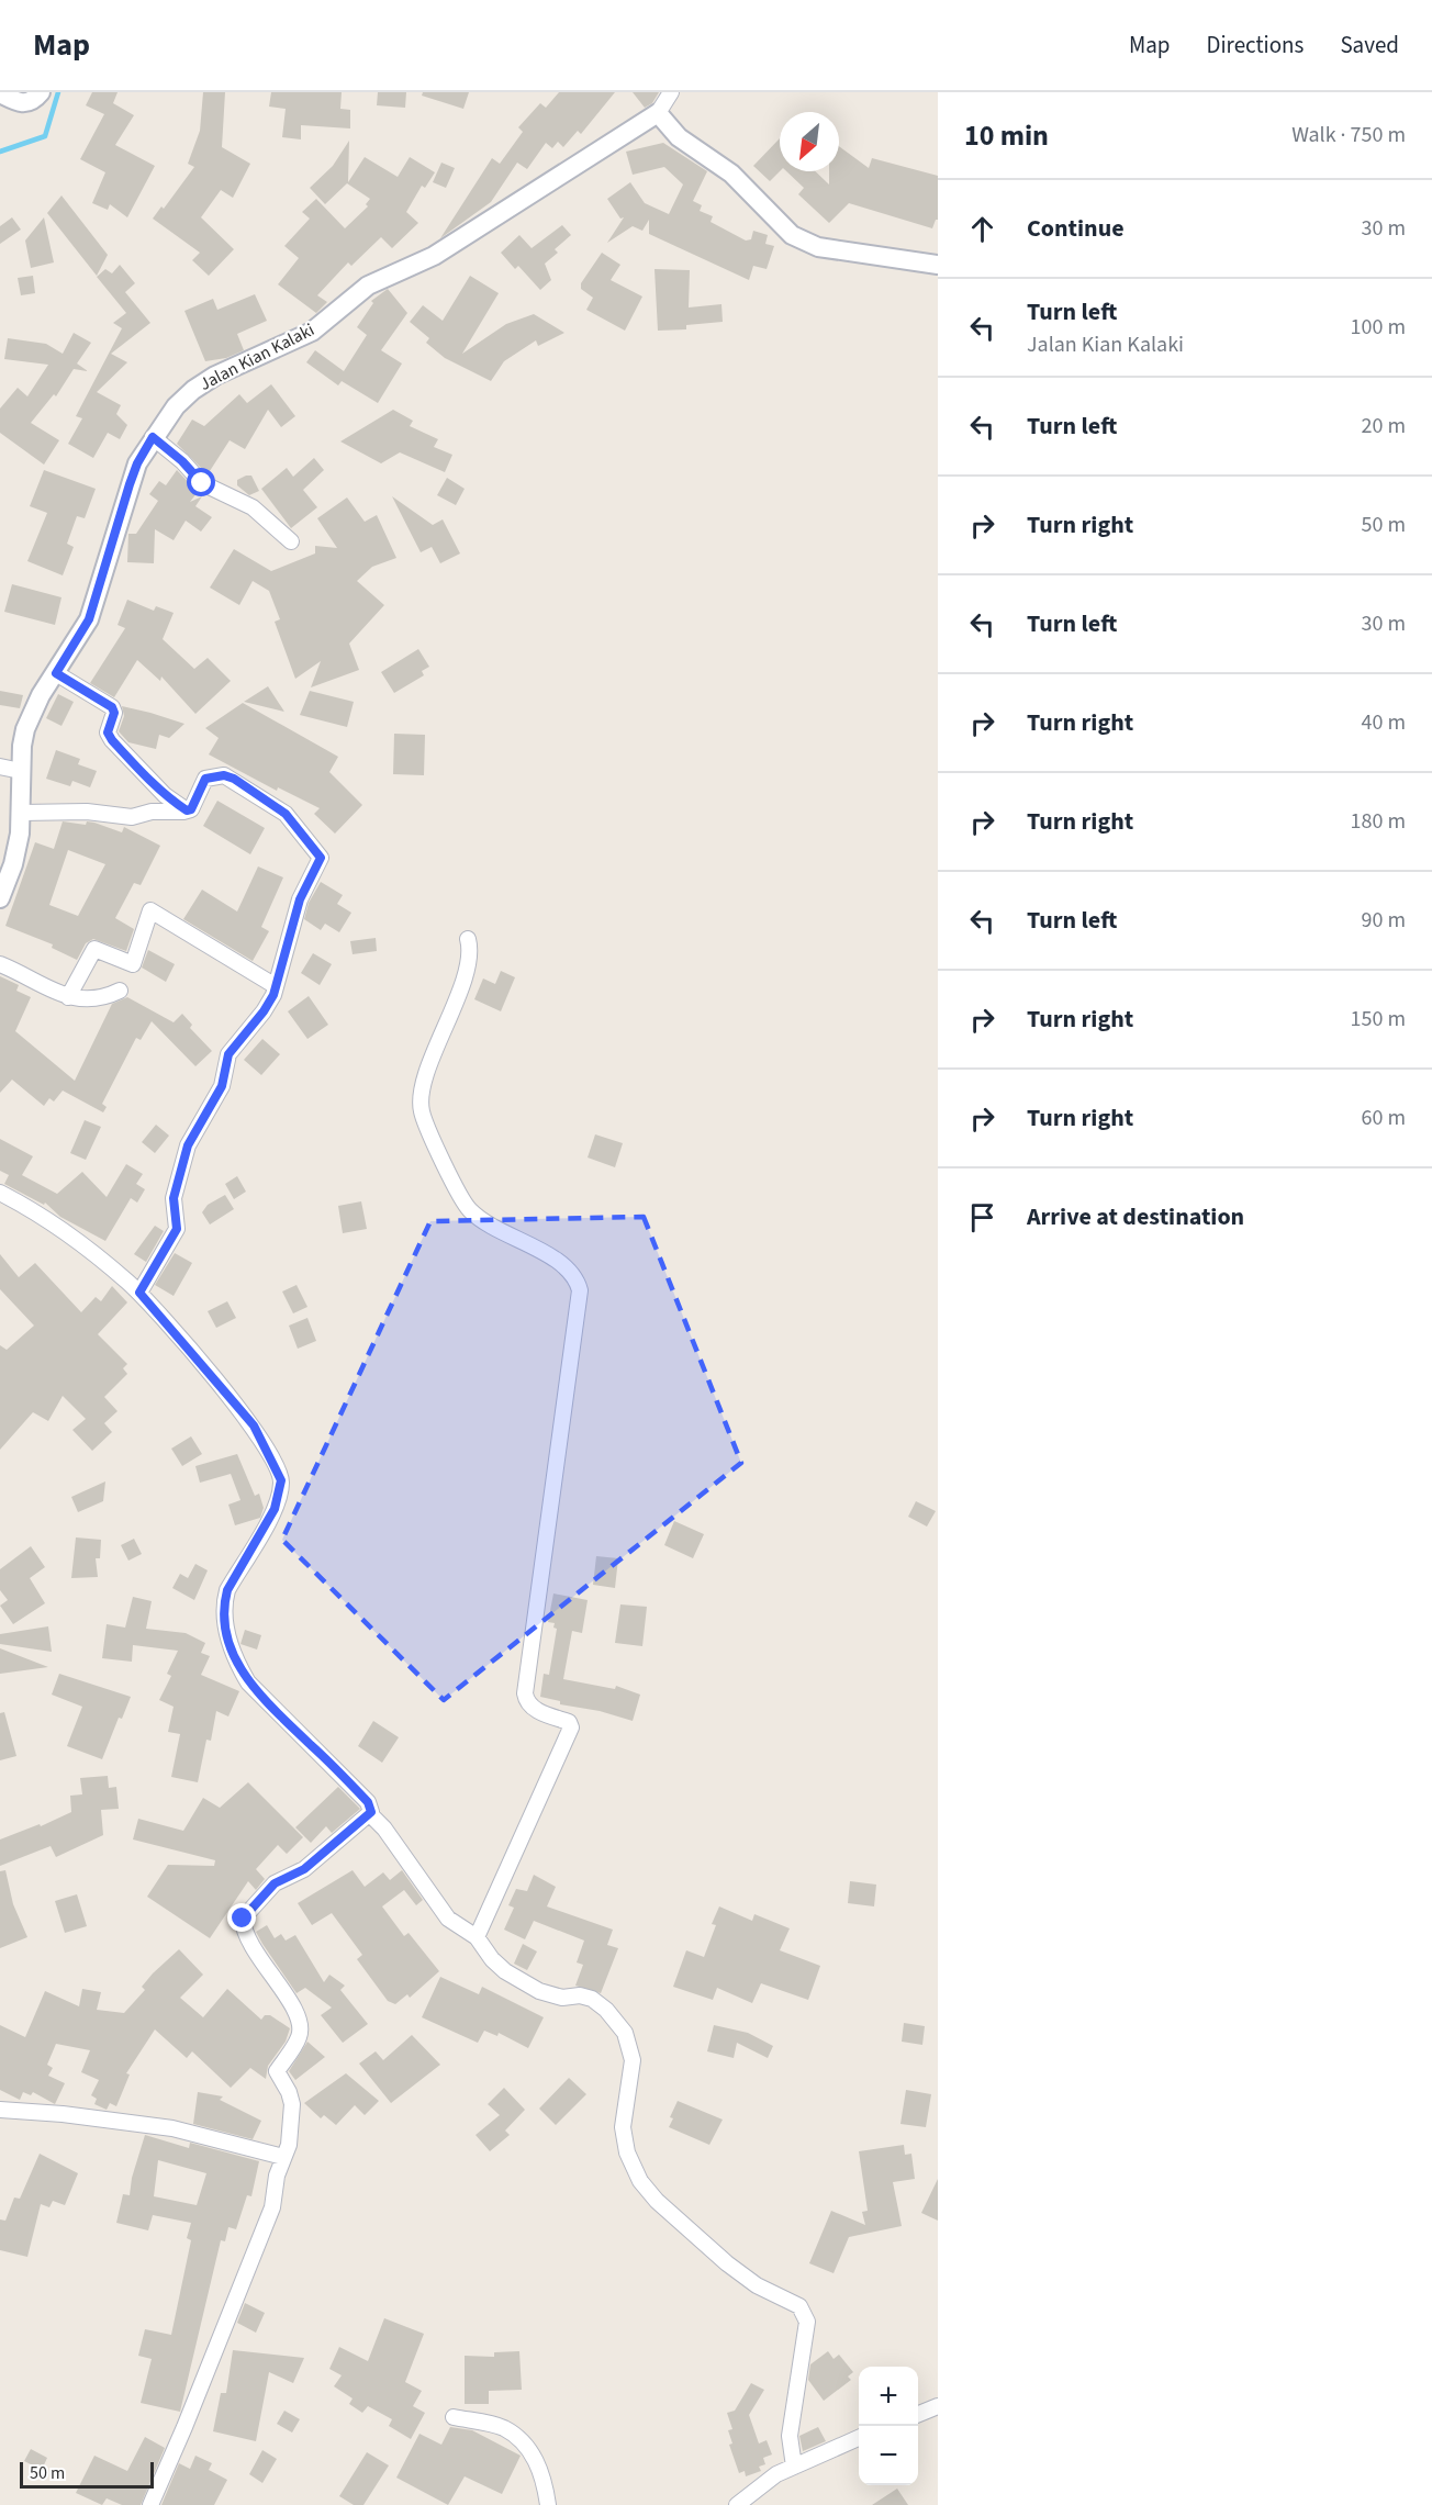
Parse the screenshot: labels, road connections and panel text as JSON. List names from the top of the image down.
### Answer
{
  "streets": {
    "street": ["Jalan Kian Kalaki"]
  },
  "scale_bar": "50 m",
  "north": "bottom left",
  "page": {
    "header": "Map",
    "nav": ["Map", "Directions", "Saved"],
    "heading": ["10 min", "Walk · 750 m"],
    "list": [
      ["Continue", "30 m"],
      ["Turn left", "Jalan Kian Kalaki", "100 m"],
      ["Turn left", "20 m"],
      ["Turn right", "50 m"],
      ["Turn left", "30 m"],
      ["Turn right", "40 m"],
      ["Turn right", "180 m"],
      ["Turn left", "90 m"],
      ["Turn right", "150 m"],
      ["Turn right", "60 m"],
      "Arrive at destination"
    ],
    "map_buttons": ["+", "−"],
    "scale": "50 m"
  }
}
